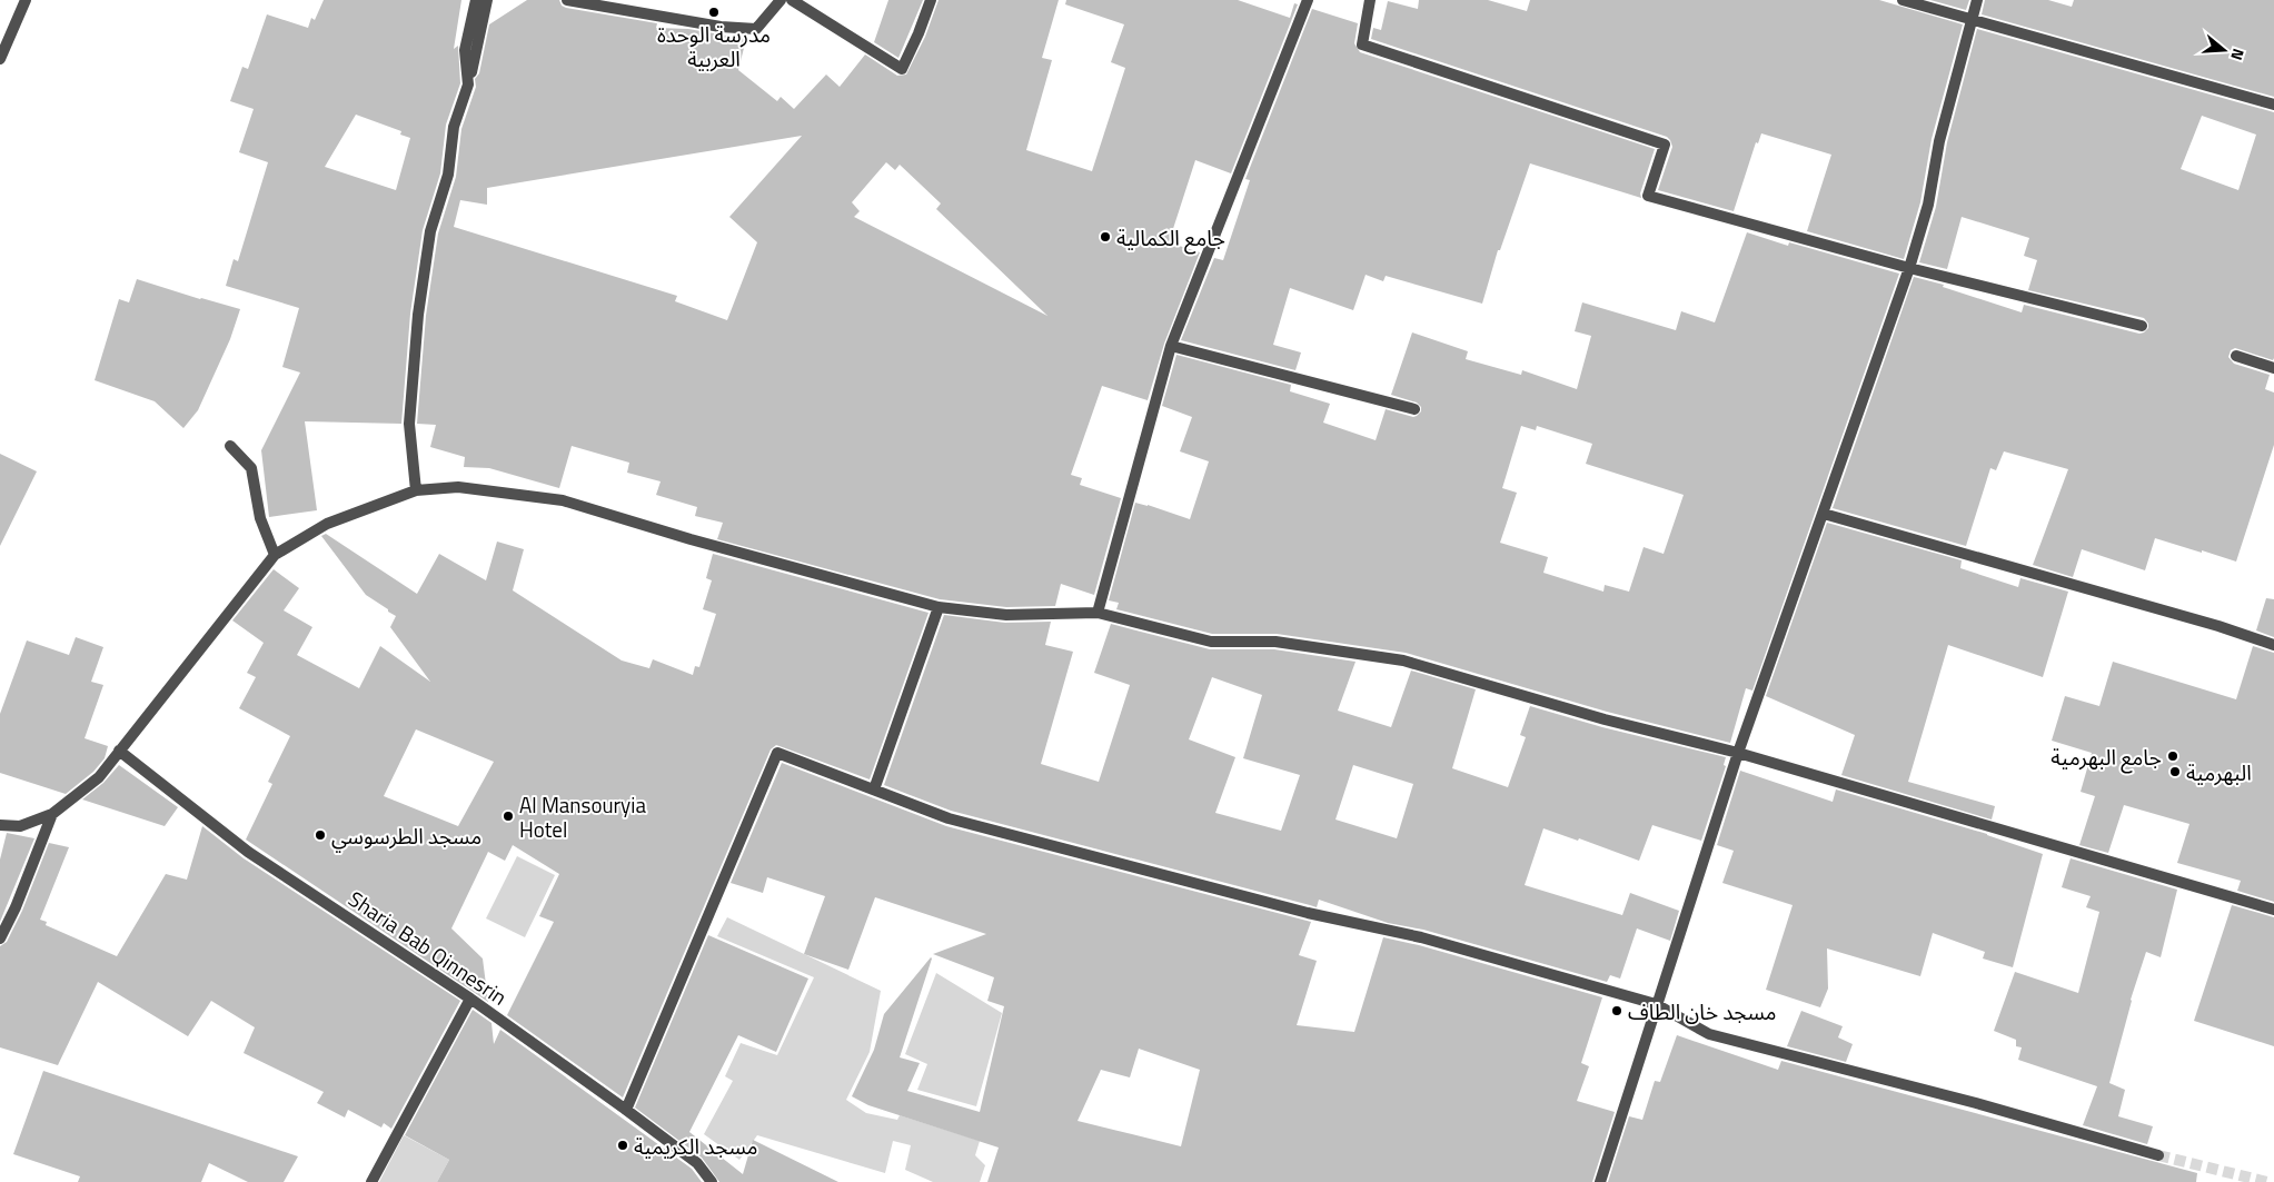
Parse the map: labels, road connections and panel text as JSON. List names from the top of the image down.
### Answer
{
  "streets": {
    "street": ["Sharia Bab Qinnesrin"]
  },
  "places": [
    "مدرسة الوحدة العربية",
    "جامع الكمالية",
    "جامع البهرمية",
    "البهرمية",
    "Al Mansouryia Hotel",
    "مسجد الطرسوسي",
    "مسجد خان الطاف",
    "مسجد الكريمية"
  ],
  "north": "right"
}
